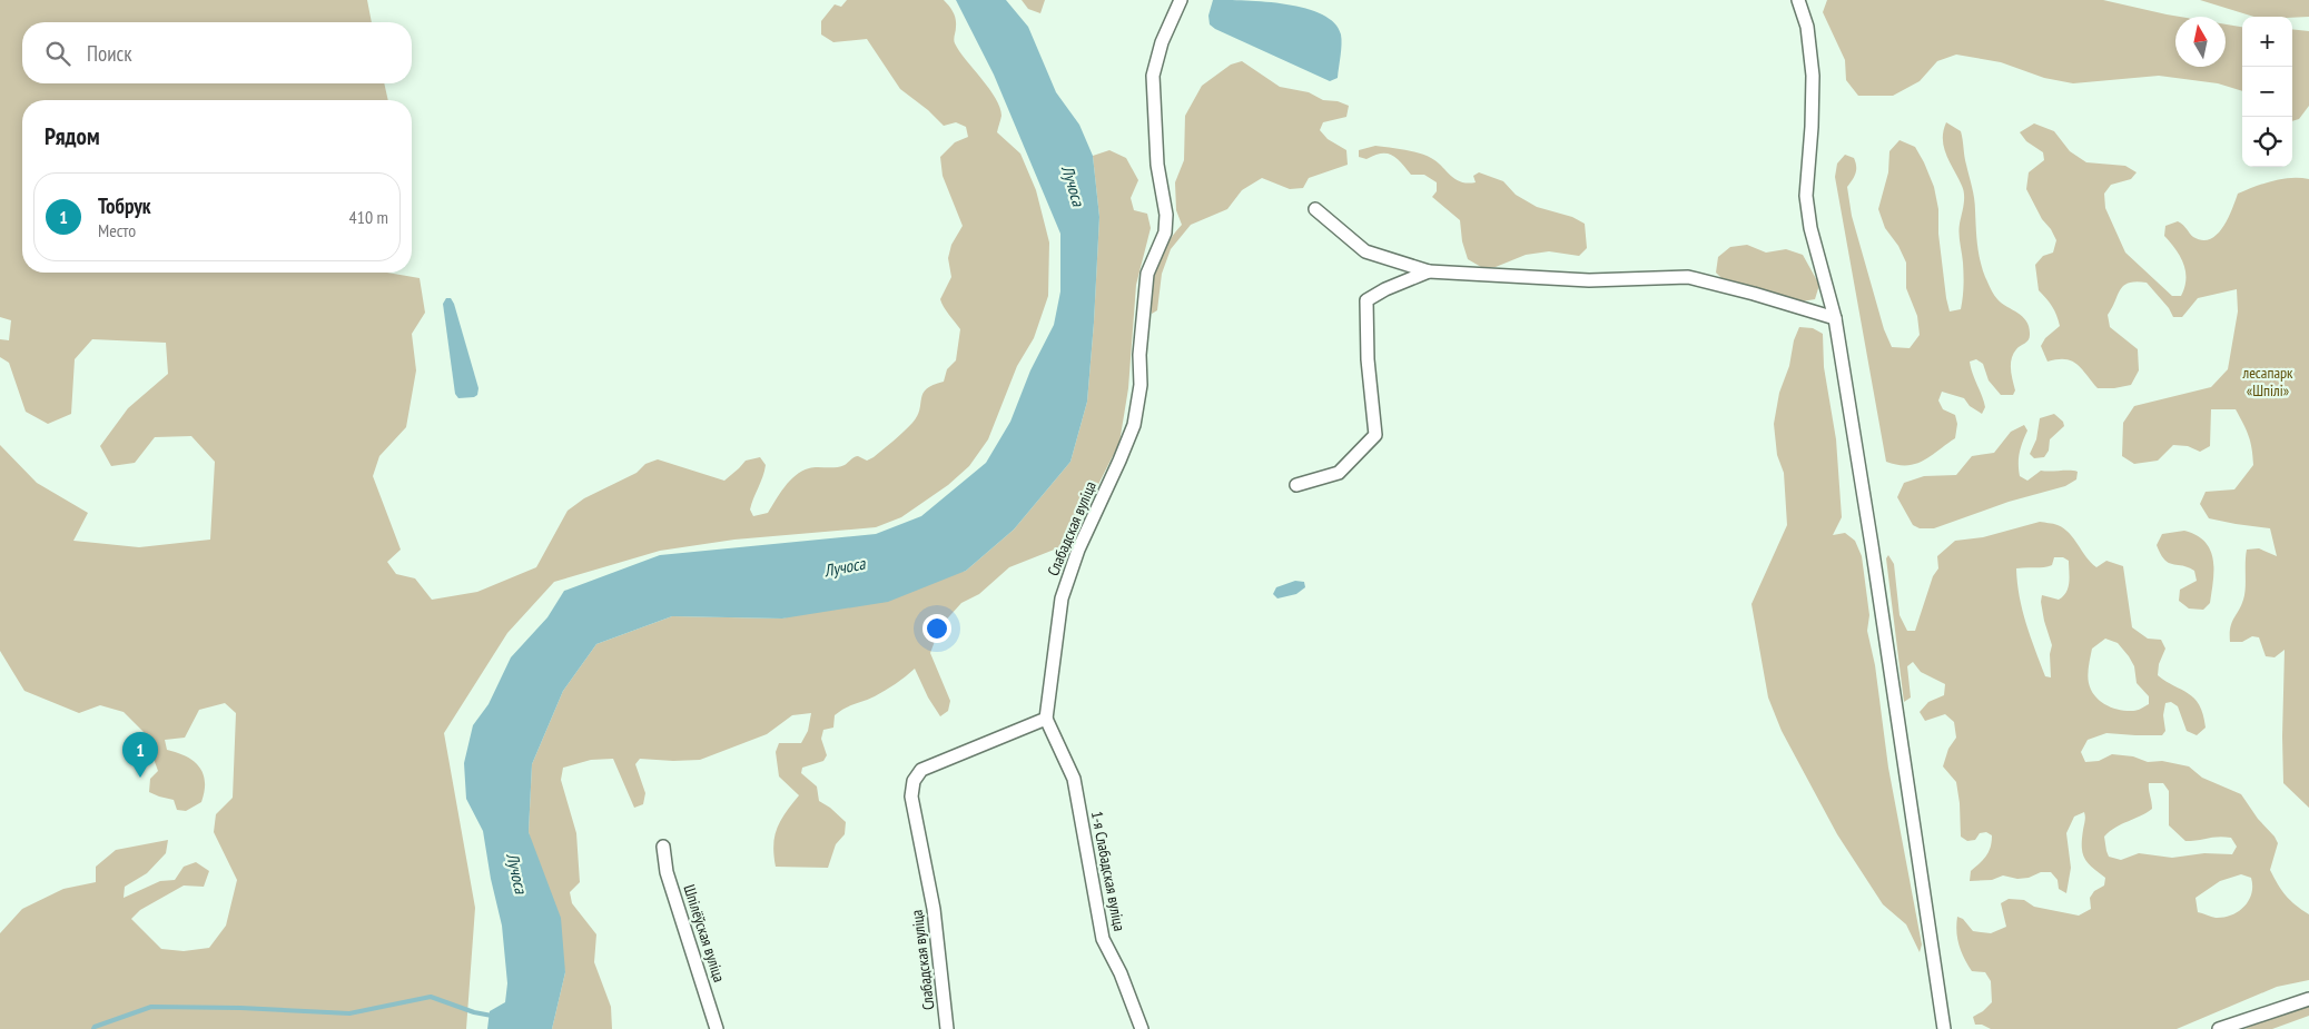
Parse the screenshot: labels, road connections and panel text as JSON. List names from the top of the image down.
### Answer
{
  "streets": {
    "street": ["Слабадская вуліца", "1-я Слабадская вуліца", "Шпілёўская вуліца"]
  },
  "crossings": [
    ["Слабадская вуліца", "1-я Слабадская вуліца"]
  ],
  "water": ["Лучоса"],
  "parks": ["лесапарк «Шпілі»"],
  "north": "top",
  "page": {
    "map_buttons": ["+", "−"],
    "search": "Поиск",
    "heading": "Рядом",
    "list": [
      {
        "mark": "1",
        "name": "Тобрук",
        "note": "Место",
        "value": "410 m"
      }
    ],
    "pins": "1"
  }
}
